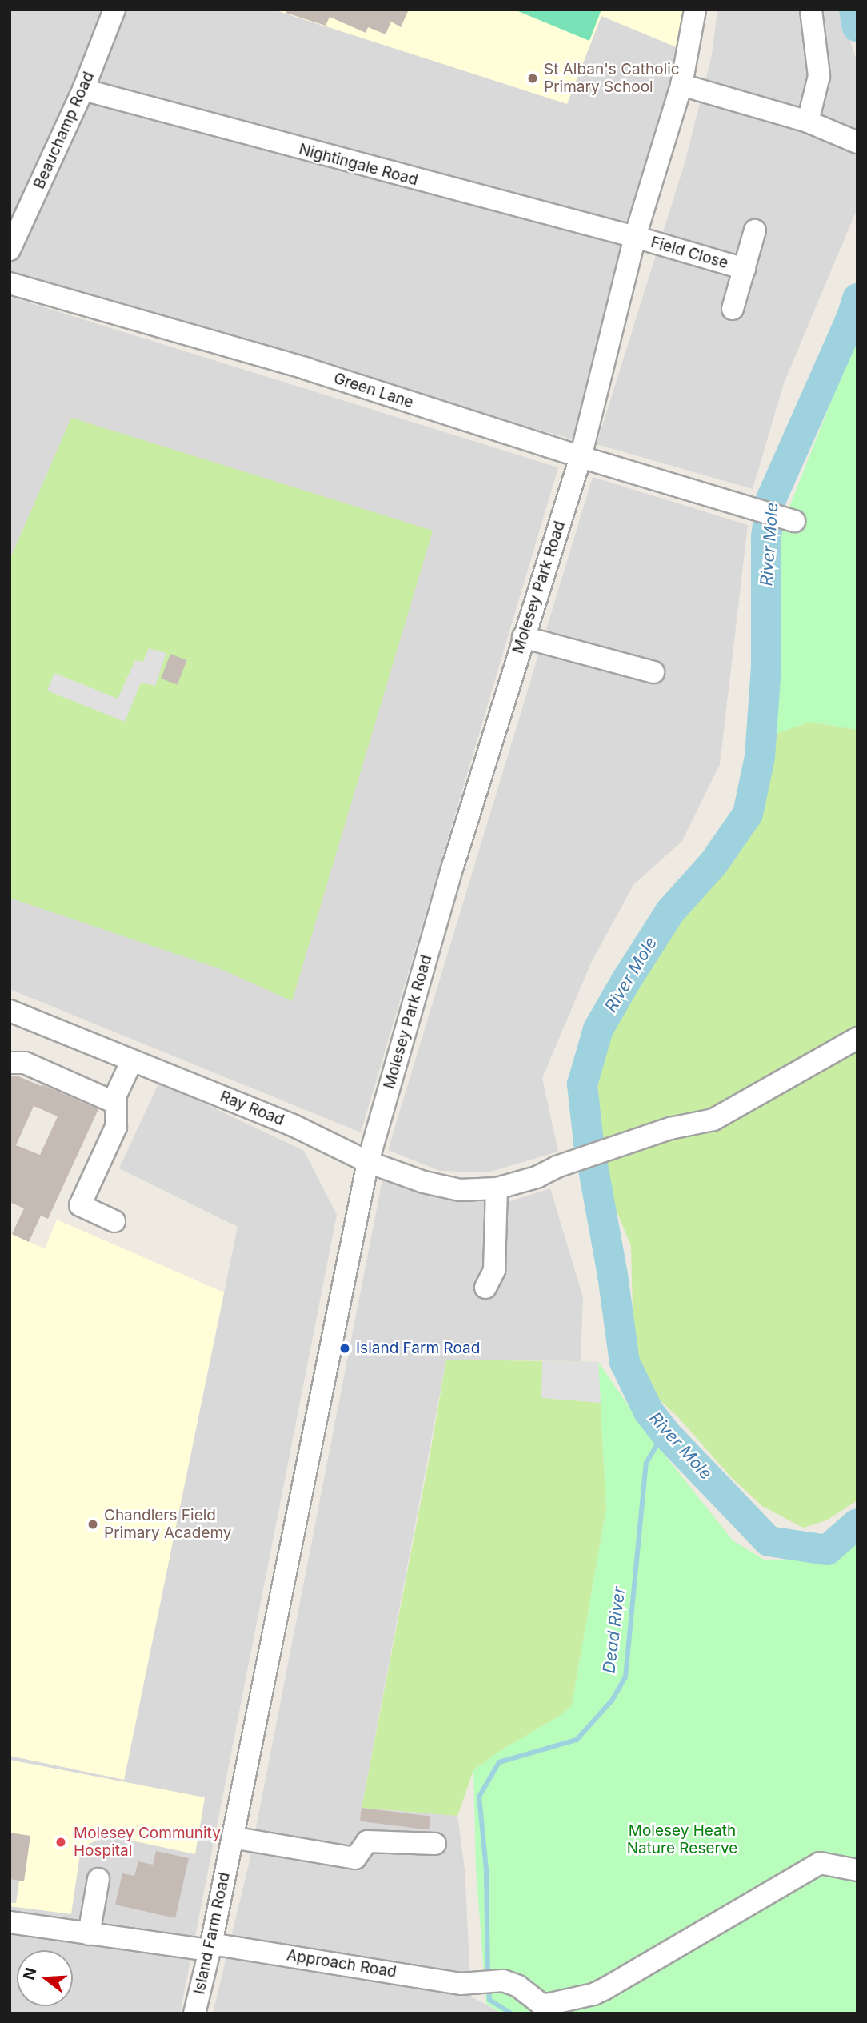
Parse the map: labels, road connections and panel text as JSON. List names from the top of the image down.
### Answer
{
  "streets": {
    "street": [
      "Beauchamp Road",
      "Nightingale Road",
      "Field Close",
      "Green Lane",
      "Molesey Park Road",
      "Ray Road",
      "Island Farm Road",
      "Approach Road"
    ]
  },
  "crossings": [
    ["Beauchamp Road", "Nightingale Road"],
    ["Nightingale Road", "Field Close"],
    ["Nightingale Road", "Molesey Park Road"],
    ["Field Close", "Molesey Park Road"],
    ["Green Lane", "Molesey Park Road"],
    ["Molesey Park Road", "Ray Road"],
    ["Molesey Park Road", "Island Farm Road"],
    ["Ray Road", "Island Farm Road"],
    ["Island Farm Road", "Approach Road"]
  ],
  "water": ["River Mole", "Dead River"],
  "parks": ["Molesey Heath Nature Reserve"],
  "places": [
    "St Alban's Catholic Primary School",
    "Island Farm Road",
    "Chandlers Field Primary Academy",
    "Molesey Community Hospital"
  ],
  "north": "left"
}
